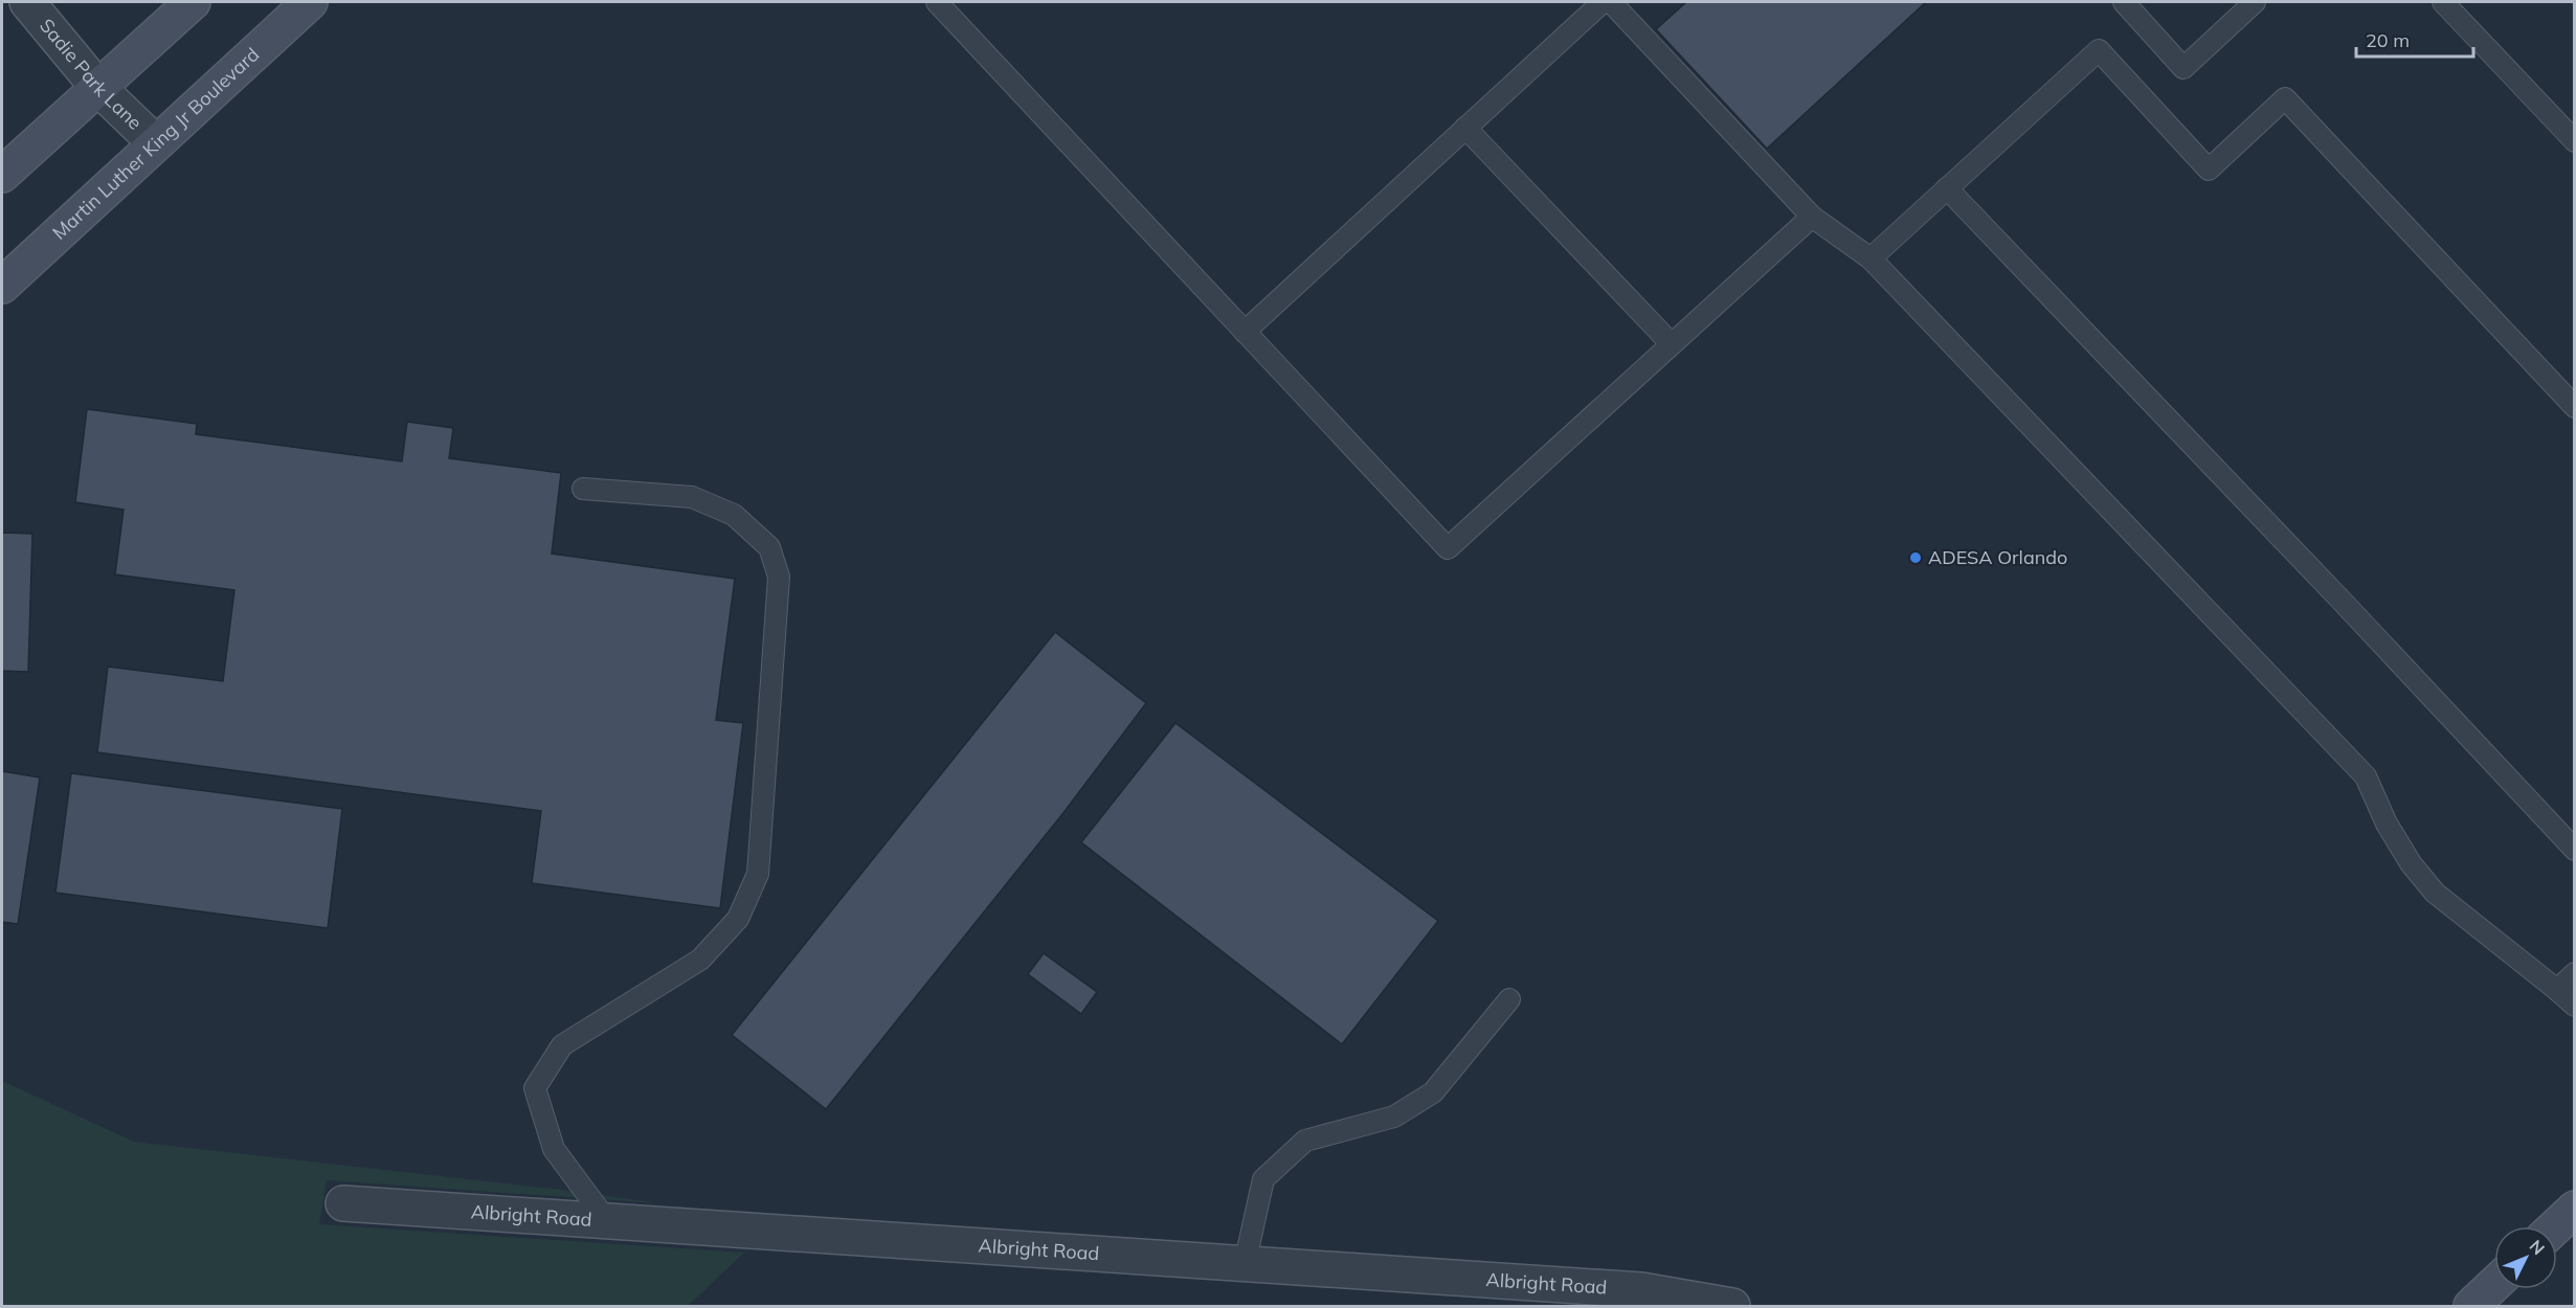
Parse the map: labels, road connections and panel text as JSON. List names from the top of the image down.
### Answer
{
  "streets": {
    "main road": ["Martin Luther King Jr Boulevard"],
    "street": ["Sadie Park Lane", "Albright Road"]
  },
  "crossings": [
    ["Sadie Park Lane", "Martin Luther King Jr Boulevard"]
  ],
  "places": ["ADESA Orlando"],
  "scale_bar": "20 m",
  "north": "top right"
}
